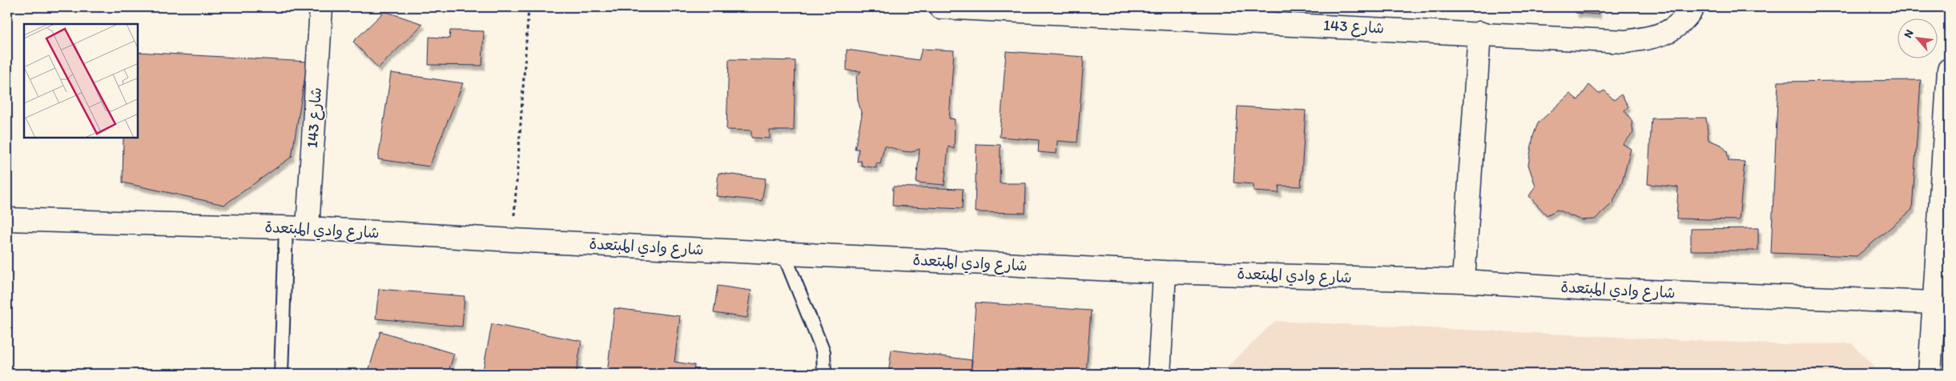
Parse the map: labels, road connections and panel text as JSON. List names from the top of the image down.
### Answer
{
  "streets": {
    "street": ["شارع 143", "شارع وادي المبتعدة"]
  },
  "crossings": [
    ["شارع 143", "شارع وادي المبتعدة"]
  ],
  "north": "top left"
}
